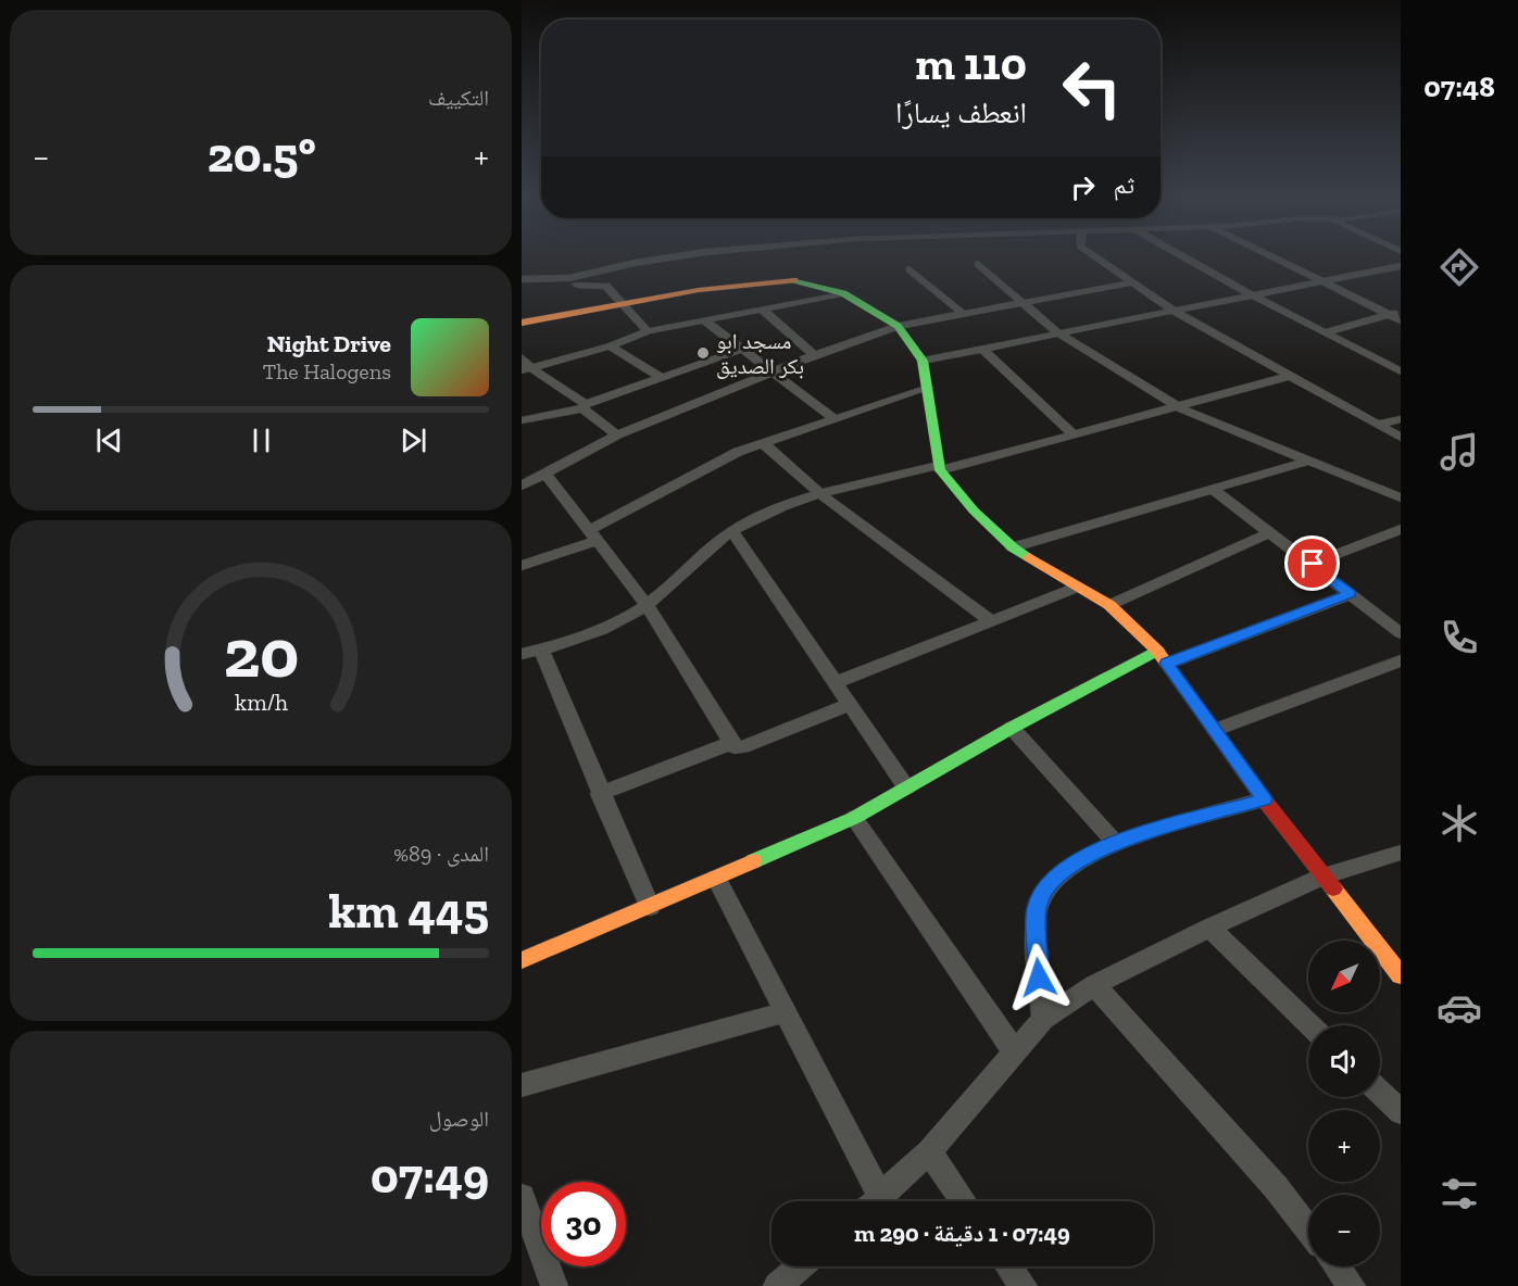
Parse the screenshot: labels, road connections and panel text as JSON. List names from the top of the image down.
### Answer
{
  "places": ["مسجد ابو بكر الصديق"],
  "north": "bottom left",
  "page": {
    "tabs": "07:48",
    "tile": [
      "التكييف",
      ["المدى · 89%", "445 km"],
      ["الوصول", "07:49"]
    ],
    "turn": ["110 m", "انعطف يسارًا"],
    "heat": ["−", "20.5°", "+"],
    "then": "ثم",
    "song": ["Night Drive", "The Halogens"],
    "map_buttons": ["+", "−"],
    "limit": "30",
    "trip": "07:49 · 1 دقيقة · 290 m",
    "gauge": ["20", "km/h"]
  }
}
